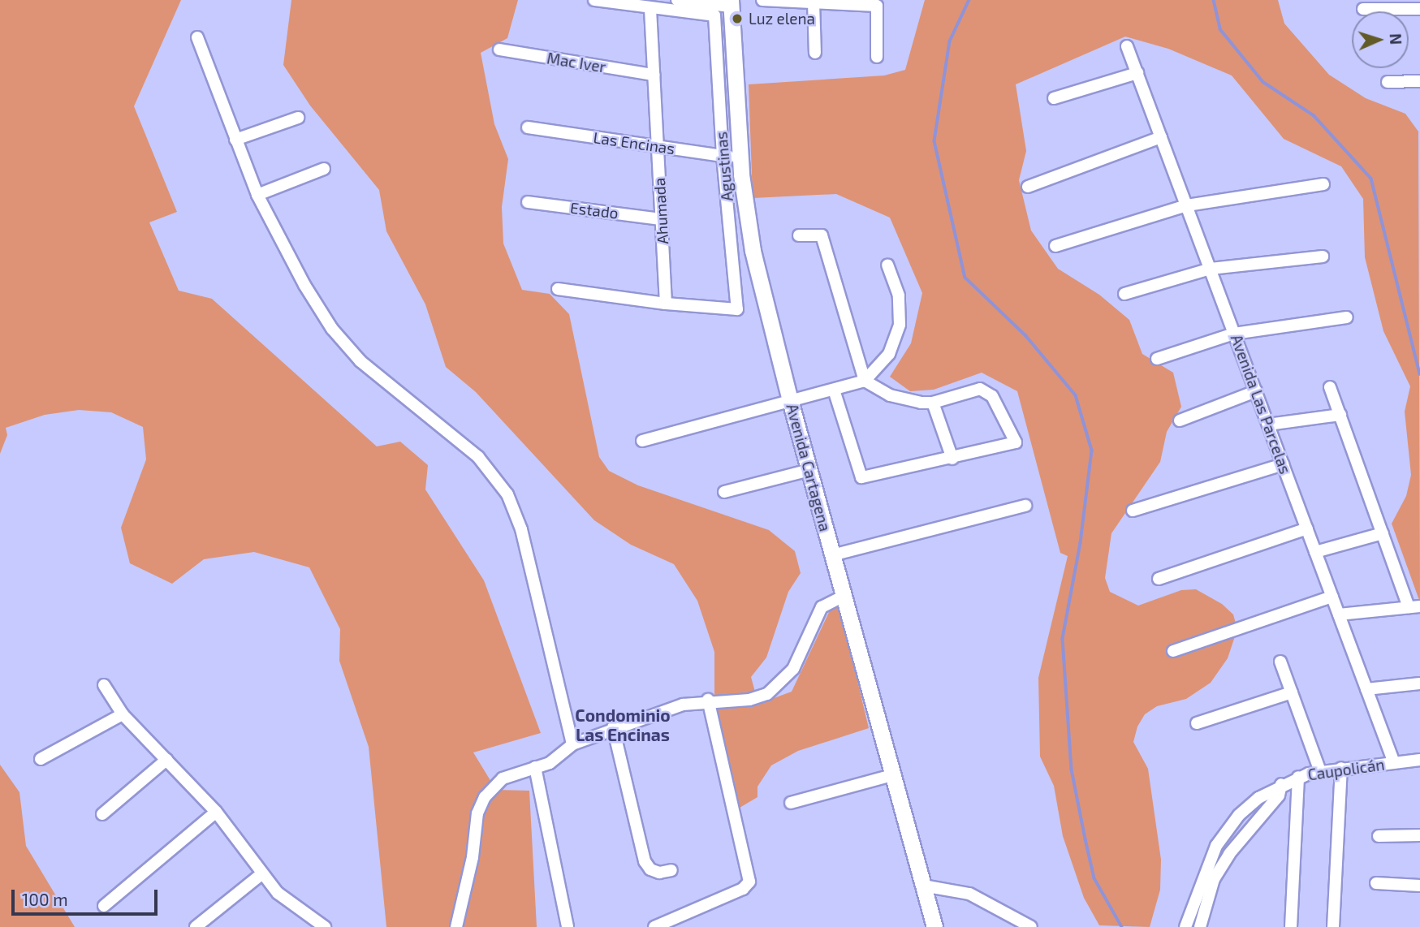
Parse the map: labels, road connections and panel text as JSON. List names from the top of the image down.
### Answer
{
  "streets": {
    "main road": ["Avenida Cartagena"],
    "street": [
      "Mac Iver",
      "Las Encinas",
      "Agustinas",
      "Estado",
      "Ahumada",
      "Avenida Las Parcelas",
      "Caupolicán"
    ]
  },
  "crossings": [
    ["Mac Iver", "Ahumada"],
    ["Las Encinas", "Agustinas"],
    ["Las Encinas", "Ahumada"],
    ["Las Encinas", "Avenida Cartagena"],
    ["Agustinas", "Ahumada"],
    ["Estado", "Ahumada"],
    ["Avenida Las Parcelas", "Caupolicán"]
  ],
  "districts": ["Condominio Las Encinas"],
  "places": ["Luz elena"],
  "scale_bar": "100 m",
  "north": "right"
}
